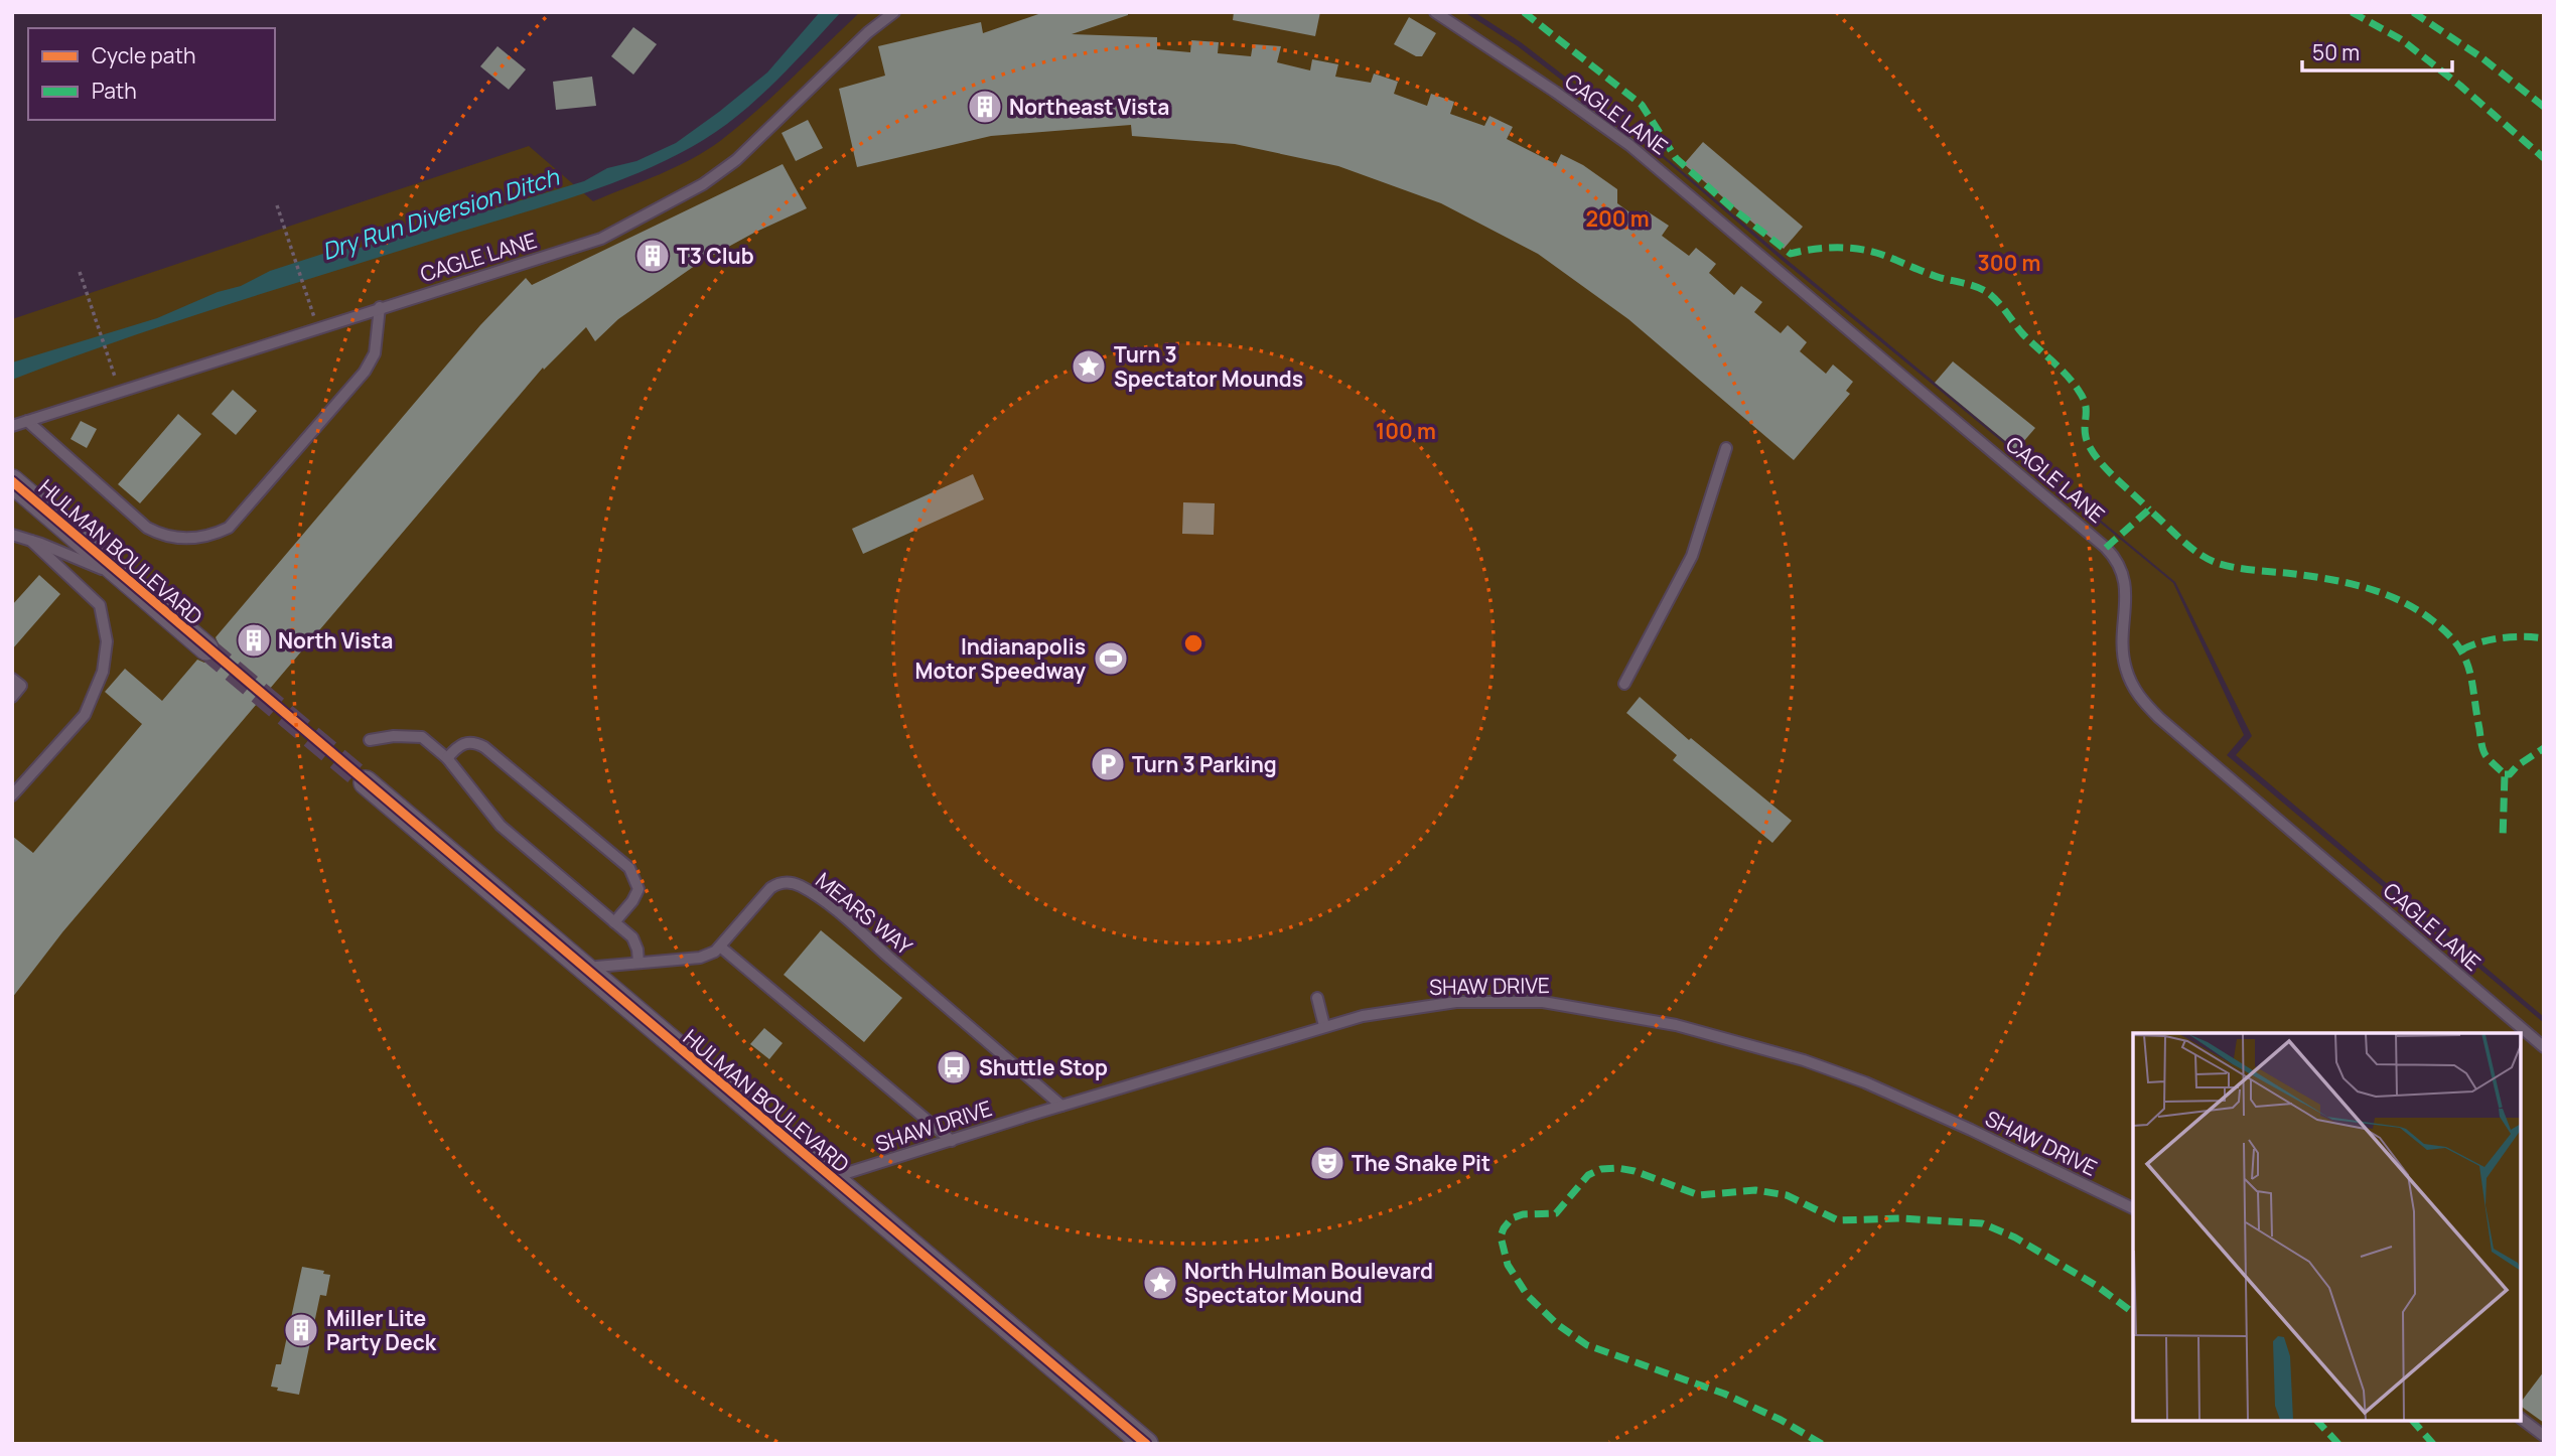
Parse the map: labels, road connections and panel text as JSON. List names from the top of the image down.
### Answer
{
  "streets": {
    "street": ["HULMAN BOULEVARD"],
    "lane": ["CAGLE LANE", "MEARS WAY", "SHAW DRIVE"]
  },
  "crossings": [
    ["HULMAN BOULEVARD", "MEARS WAY"],
    ["HULMAN BOULEVARD", "SHAW DRIVE"],
    ["MEARS WAY", "SHAW DRIVE"]
  ],
  "water": ["Dry Run Diversion Ditch"],
  "places": {
    "building": [
      "Northeast Vista",
      "T3 Club",
      "North Vista",
      "Miller Lite Party Deck"
    ],
    "place": ["Turn 3 Spectator Mounds", "North Hulman Boulevard Spectator Mound"],
    "sports": ["Indianapolis Motor Speedway"],
    "parking": ["Turn 3 Parking"],
    "bus stop": ["Shuttle Stop"],
    "theatre": ["The Snake Pit"]
  },
  "legend": ["Cycle path", "Path"],
  "scale_bar": "50 m",
  "rings": ["200 m", "300 m", "100 m"]
}
